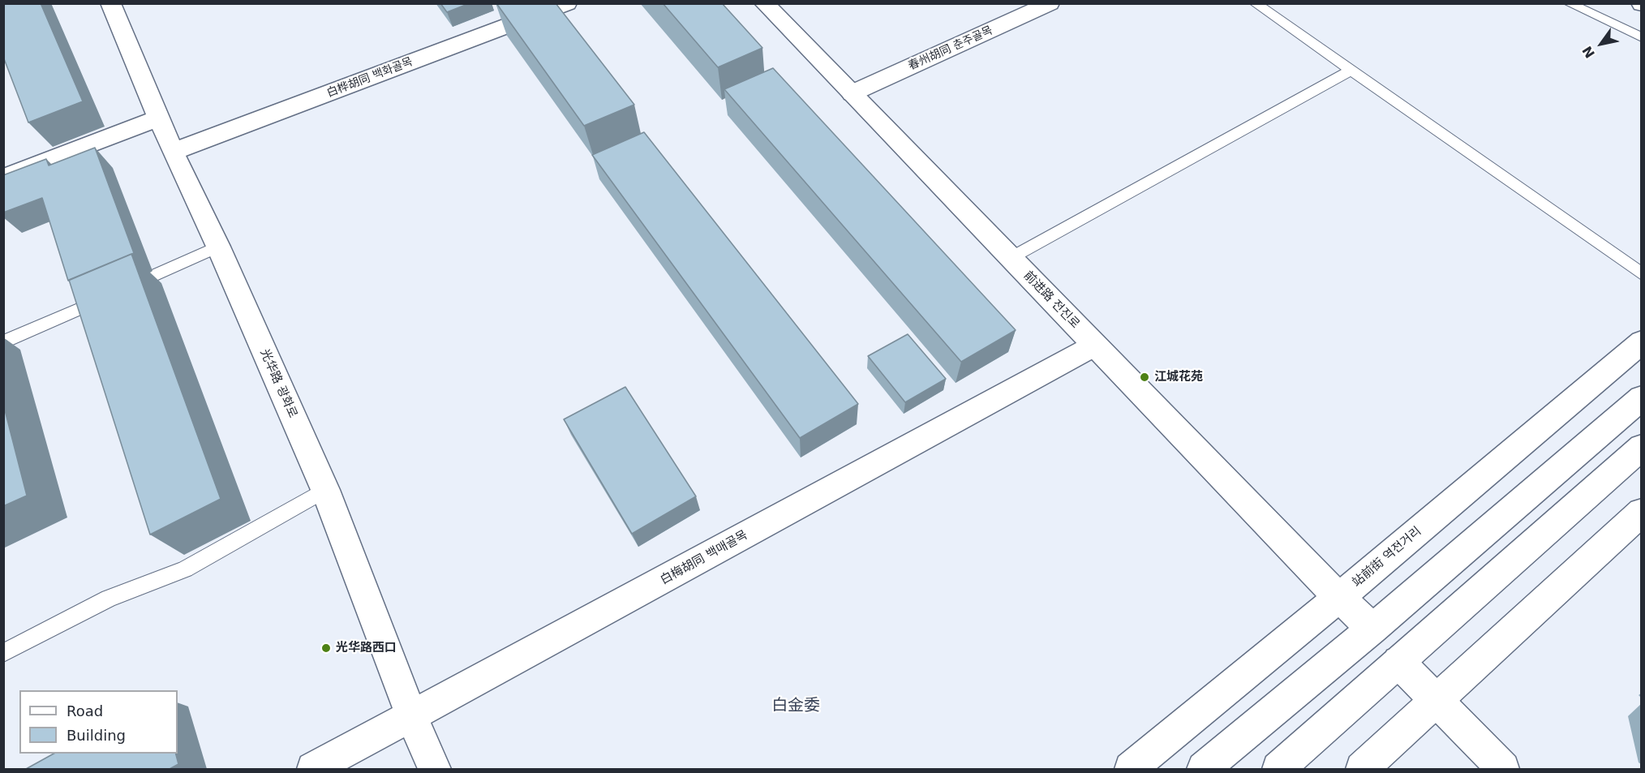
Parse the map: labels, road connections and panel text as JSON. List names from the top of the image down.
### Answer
{
  "streets": {
    "street": [
      "春州胡同 춘주골목",
      "白桦胡同 백화골목",
      "前进路 전진로",
      "光华路 광화로",
      "站前街 역전거리",
      "白梅胡同 백매골목"
    ]
  },
  "crossings": [
    ["春州胡同 춘주골목", "前进路 전진로"],
    ["白桦胡同 백화골목", "光华路 광화로"],
    ["前进路 전진로", "站前街 역전거리"],
    ["前进路 전진로", "白梅胡同 백매골목"],
    ["光华路 광화로", "白梅胡同 백매골목"]
  ],
  "districts": ["白金委"],
  "places": ["江城花苑", "光华路西口"],
  "legend": ["Road", "Building"],
  "north": "bottom left"
}
